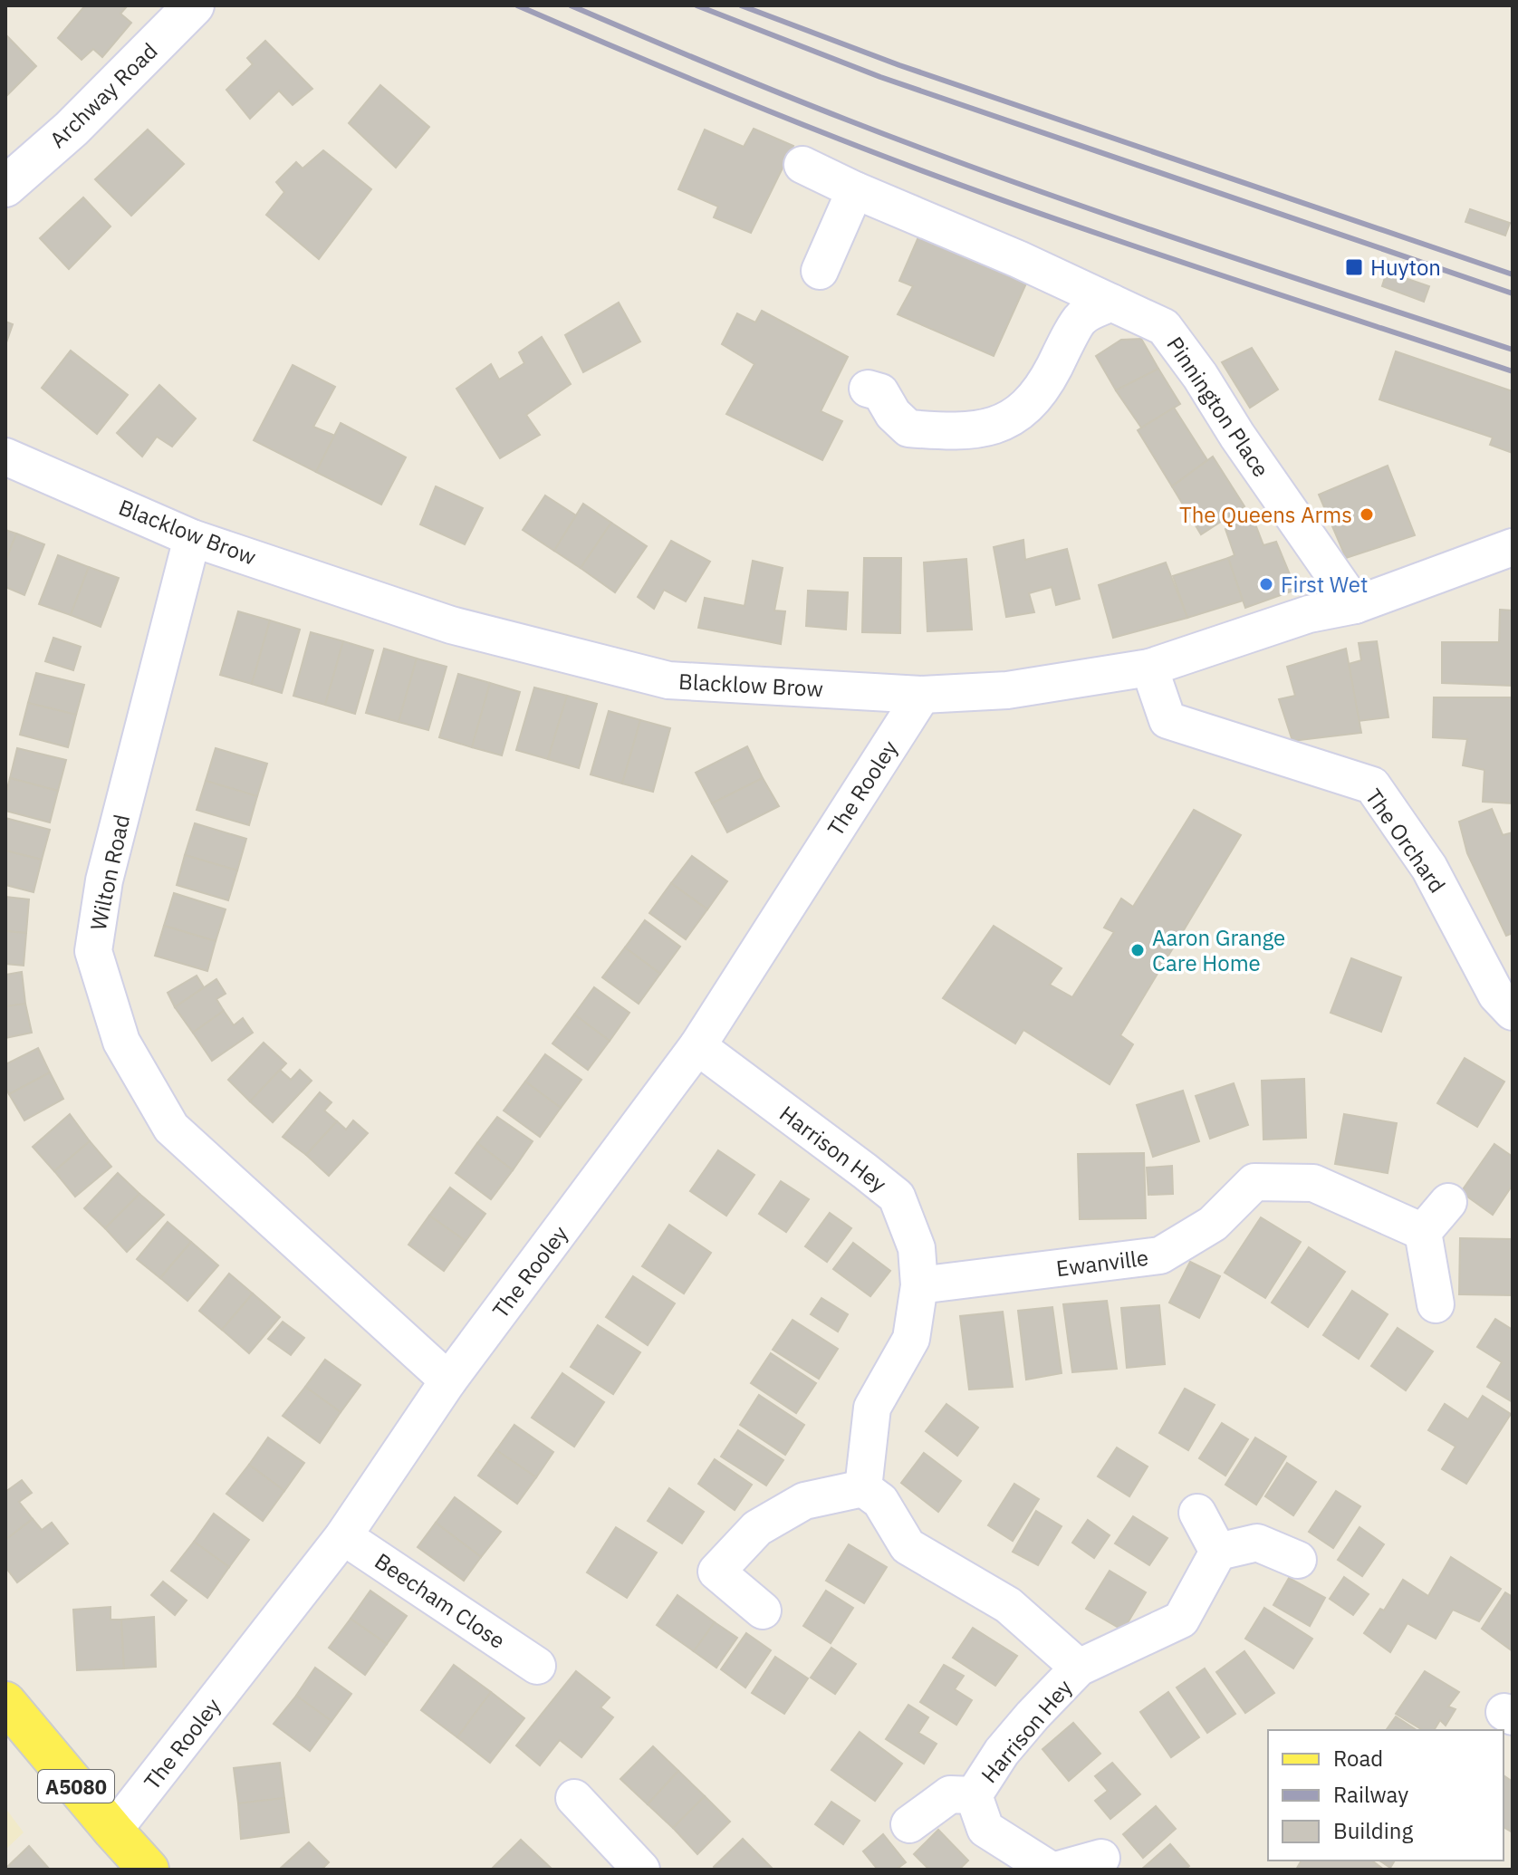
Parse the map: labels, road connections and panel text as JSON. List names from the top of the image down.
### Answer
{
  "streets": {
    "main road": ["Archway Road", "A5080"],
    "street": [
      "Pinnington Place",
      "Blacklow Brow",
      "The Rooley",
      "The Orchard",
      "Wilton Road",
      "Harrison Hey",
      "Ewanville",
      "Beecham Close"
    ]
  },
  "crossings": [
    ["Pinnington Place", "Blacklow Brow"],
    ["Blacklow Brow", "The Rooley"],
    ["Blacklow Brow", "The Orchard"],
    ["Blacklow Brow", "Wilton Road"],
    ["The Rooley", "Wilton Road"],
    ["The Rooley", "Harrison Hey"],
    ["The Rooley", "Beecham Close"],
    ["The Rooley", "A5080"],
    ["Harrison Hey", "Ewanville"]
  ],
  "places": {
    "transit": ["Huyton"],
    "other": ["The Queens Arms", "First Wet", "Aaron Grange Care Home"]
  },
  "legend": ["Road", "Railway", "Building"]
}
